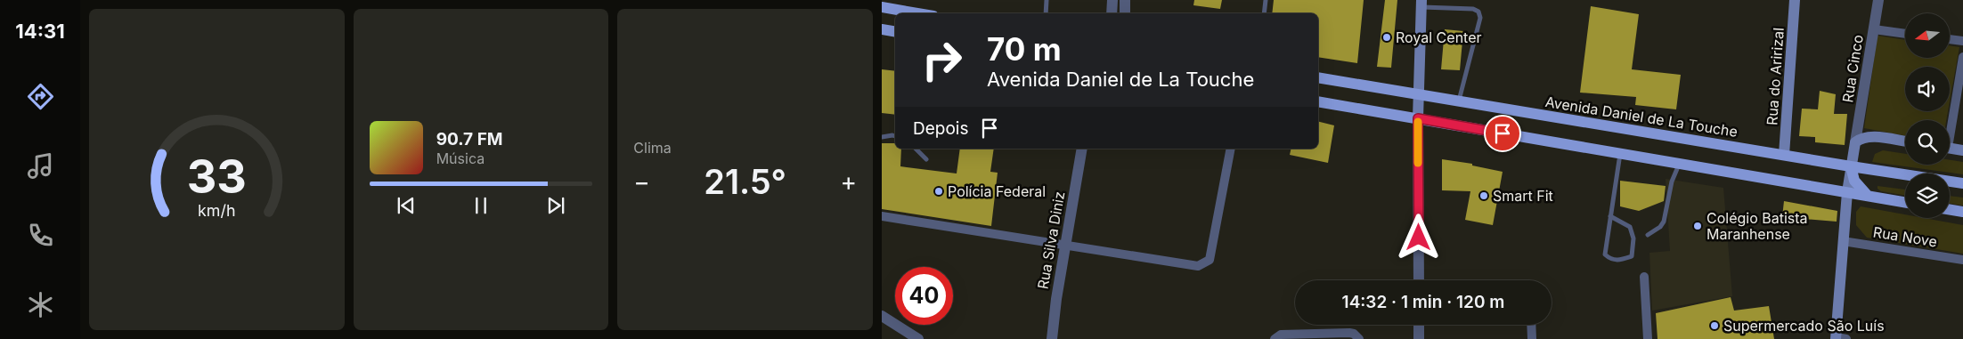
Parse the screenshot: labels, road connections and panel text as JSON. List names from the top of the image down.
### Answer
{
  "streets": {
    "main road": ["Rua do Aririzal", "Avenida Daniel de La Touche"],
    "street": ["Rua Cinco", "Rua Nove", "Rua Silva Diniz"]
  },
  "crossings": [
    ["Rua do Aririzal", "Avenida Daniel de La Touche"]
  ],
  "places": [
    "Royal Center",
    "Polícia Federal",
    "Smart Fit",
    "Colégio Batista Maranhense",
    "Supermercado São Luís"
  ],
  "north": "left",
  "page": {
    "tabs": "14:31",
    "tile": "Clima",
    "turn": ["70 m", "Avenida Daniel de La Touche"],
    "then": "Depois",
    "song": ["90.7 FM", "Música"],
    "heat": ["−", "21.5°", "+"],
    "limit": "40",
    "trip": "14:32 · 1 min · 120 m",
    "gauge": ["33", "km/h"]
  }
}
